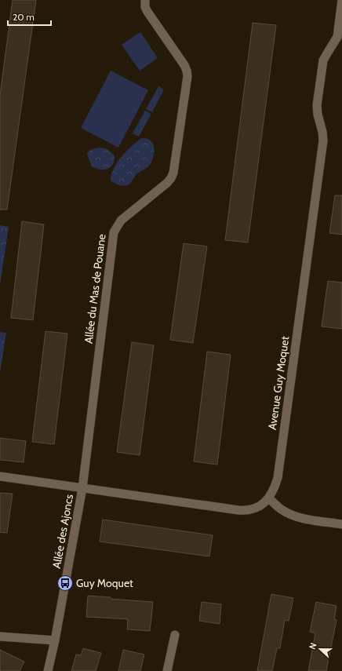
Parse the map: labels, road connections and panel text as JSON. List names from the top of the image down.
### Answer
{
  "streets": {
    "street": ["Allée du Mas de Pouane", "Avenue Guy Moquet", "Allée des Ajoncs"]
  },
  "crossings": [
    ["Allée du Mas de Pouane", "Avenue Guy Moquet"],
    ["Allée du Mas de Pouane", "Allée des Ajoncs"],
    ["Avenue Guy Moquet", "Allée des Ajoncs"]
  ],
  "places": {
    "bus stop": ["Guy Moquet"]
  },
  "scale_bar": "20 m",
  "north": "left"
}
